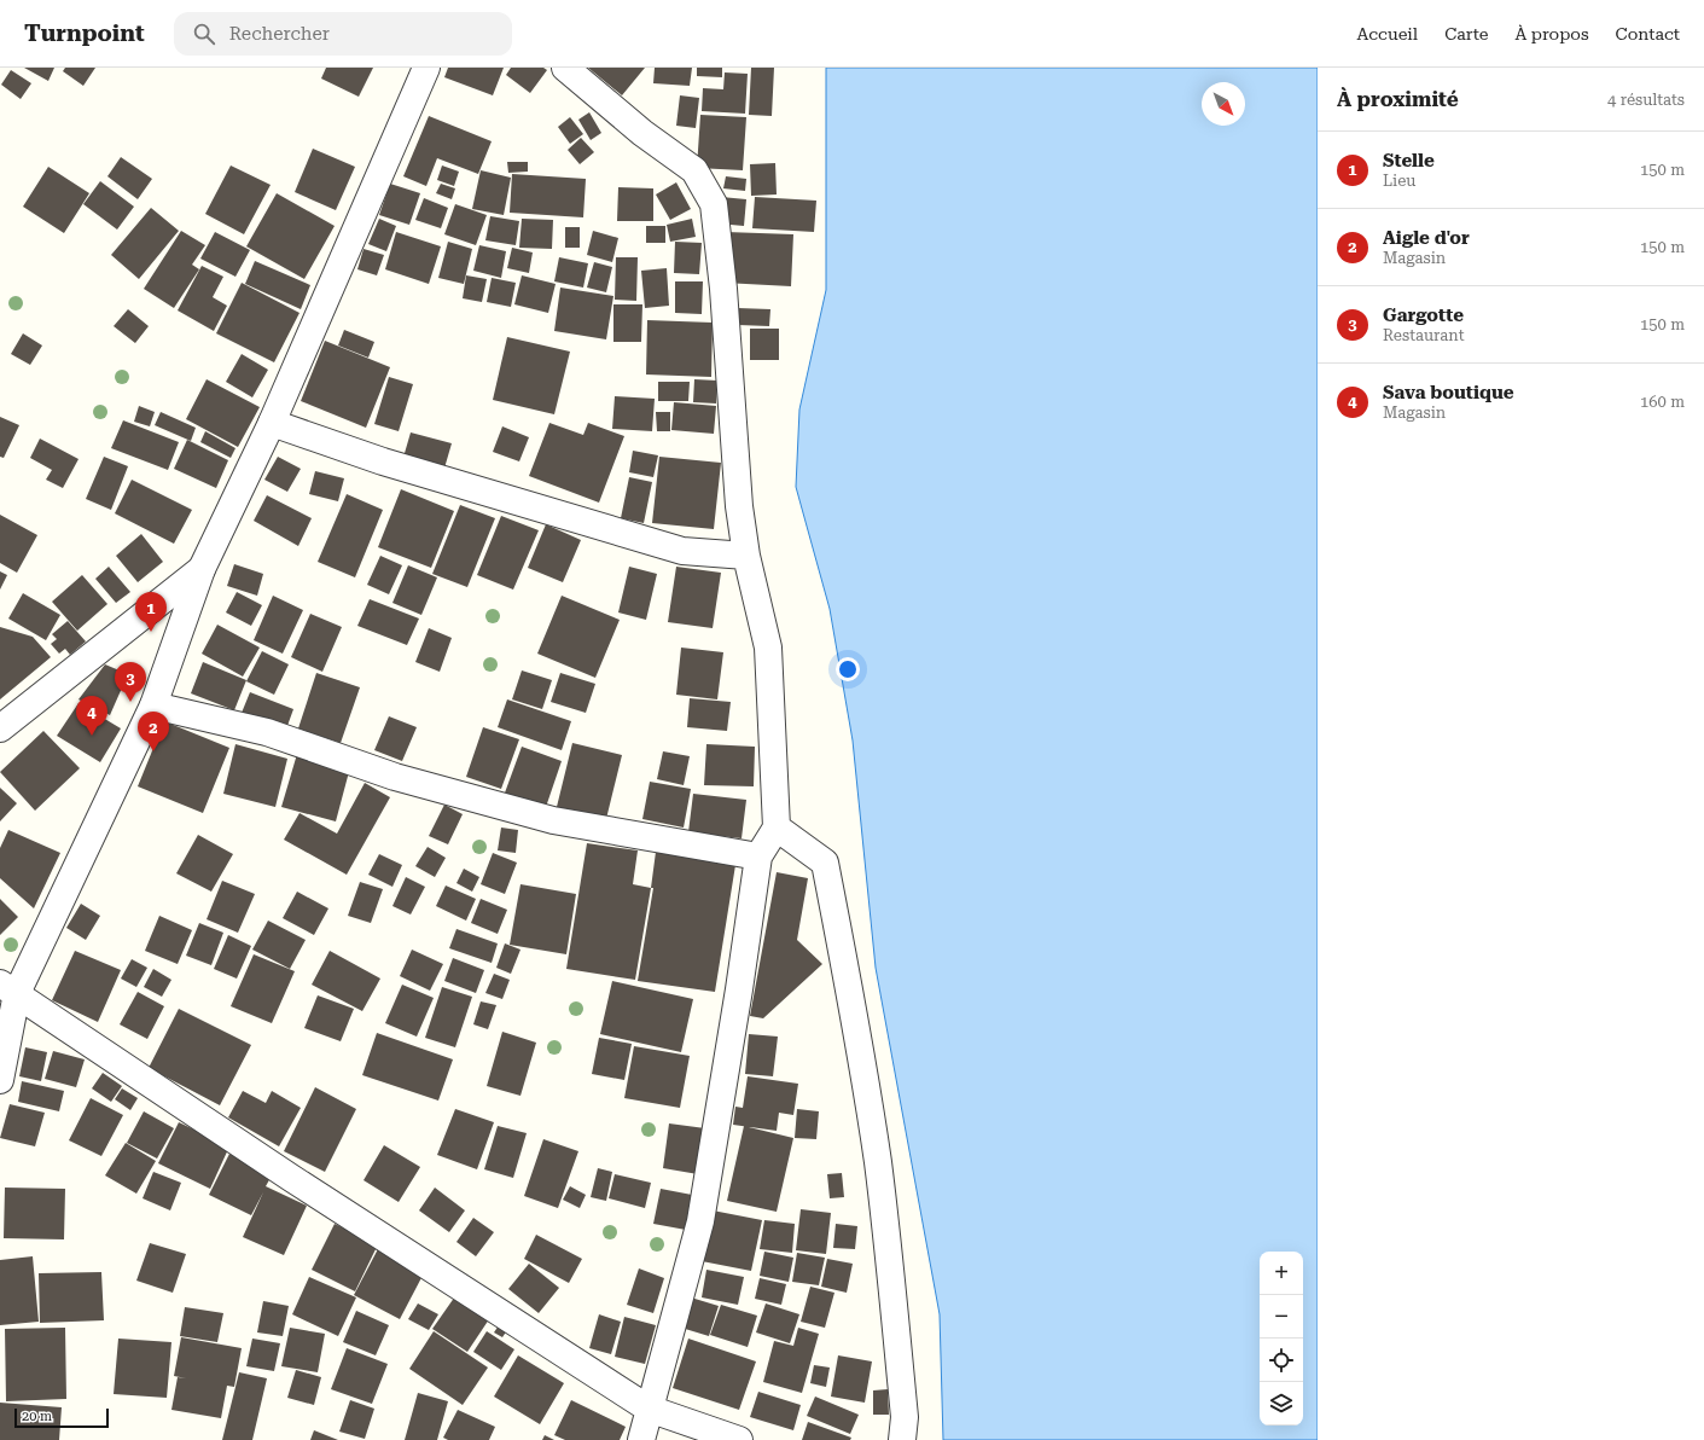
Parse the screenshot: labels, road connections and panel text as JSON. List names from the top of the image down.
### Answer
{
  "scale_bar": "20 m",
  "north": "bottom right",
  "page": {
    "header": "Turnpoint",
    "search": "Rechercher",
    "nav": [
      "Accueil",
      "Carte",
      "À propos",
      "Contact"
    ],
    "heading": ["À proximité", "4 résultats"],
    "list": [
      {
        "mark": "1",
        "name": "Stelle",
        "note": "Lieu",
        "value": "150 m"
      },
      {
        "mark": "2",
        "name": "Aigle d'or",
        "note": "Magasin",
        "value": "150 m"
      },
      {
        "mark": "3",
        "name": "Gargotte",
        "note": "Restaurant",
        "value": "150 m"
      },
      {
        "mark": "4",
        "name": "Sava boutique",
        "note": "Magasin",
        "value": "160 m"
      }
    ],
    "pins": [
      "1",
      "3",
      "4",
      "2"
    ],
    "map_buttons": ["+", "−"],
    "scale": "20 m"
  }
}
